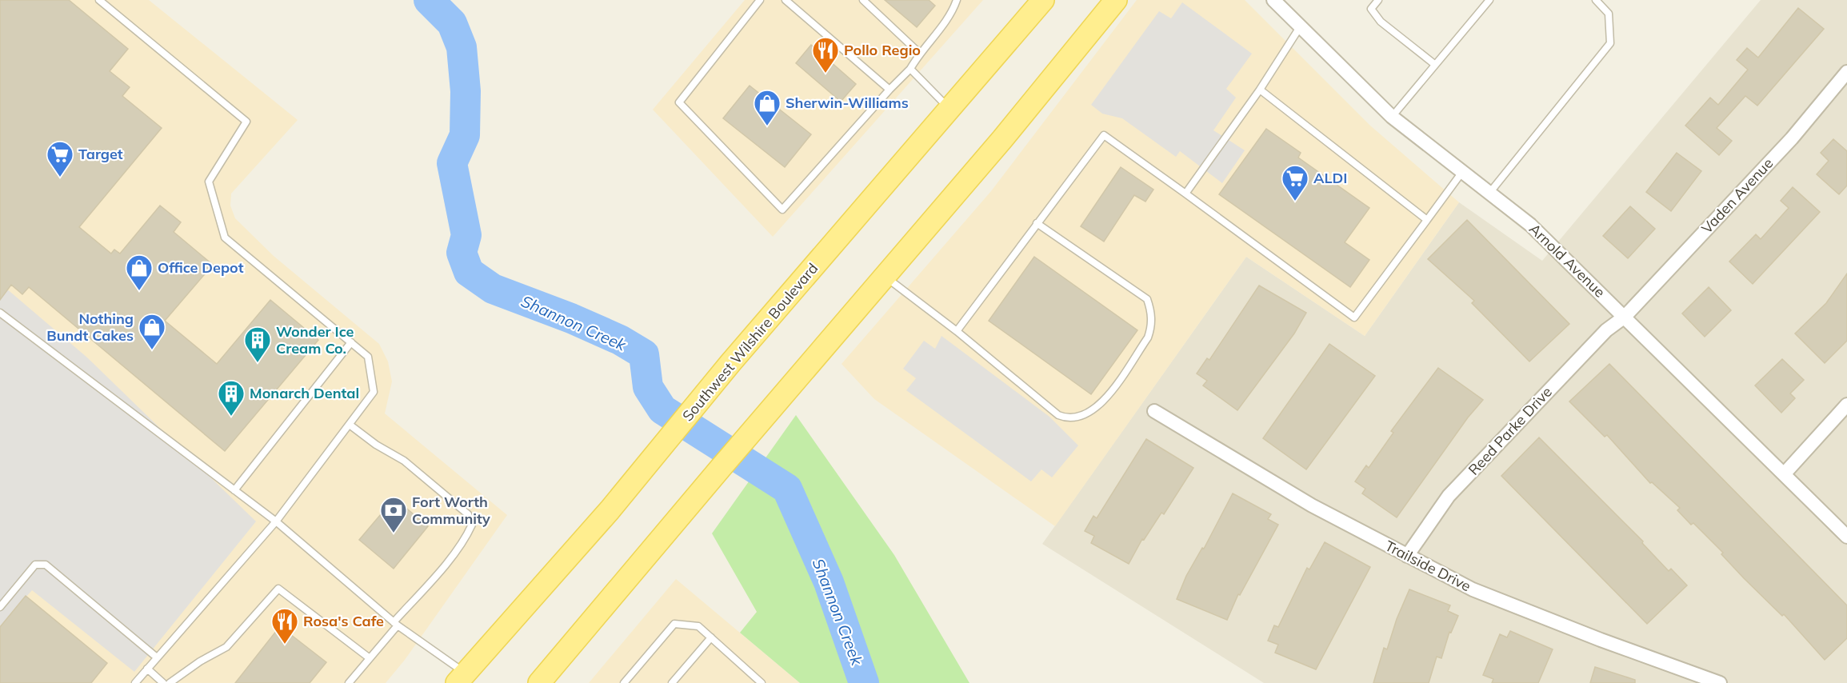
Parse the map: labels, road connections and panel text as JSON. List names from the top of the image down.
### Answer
{
  "streets": {
    "main road": ["Southwest Wilshire Boulevard"],
    "street": [
      "Vaden Avenue",
      "Arnold Avenue",
      "Reed Parke Drive",
      "Trailside Drive"
    ]
  },
  "crossings": [
    ["Vaden Avenue", "Arnold Avenue"],
    ["Vaden Avenue", "Reed Parke Drive"],
    ["Arnold Avenue", "Reed Parke Drive"],
    ["Reed Parke Drive", "Trailside Drive"]
  ],
  "water": ["Shannon Creek"],
  "places": {
    "restaurant": ["Pollo Regio", "Rosa's Cafe"],
    "shop": ["Sherwin-Williams", "Office Depot", "Nothing Bundt Cakes"],
    "supermarket": ["Target", "ALDI"],
    "building": ["Wonder Ice Cream Co.", "Monarch Dental"],
    "bank": ["Fort Worth Community"]
  }
}
